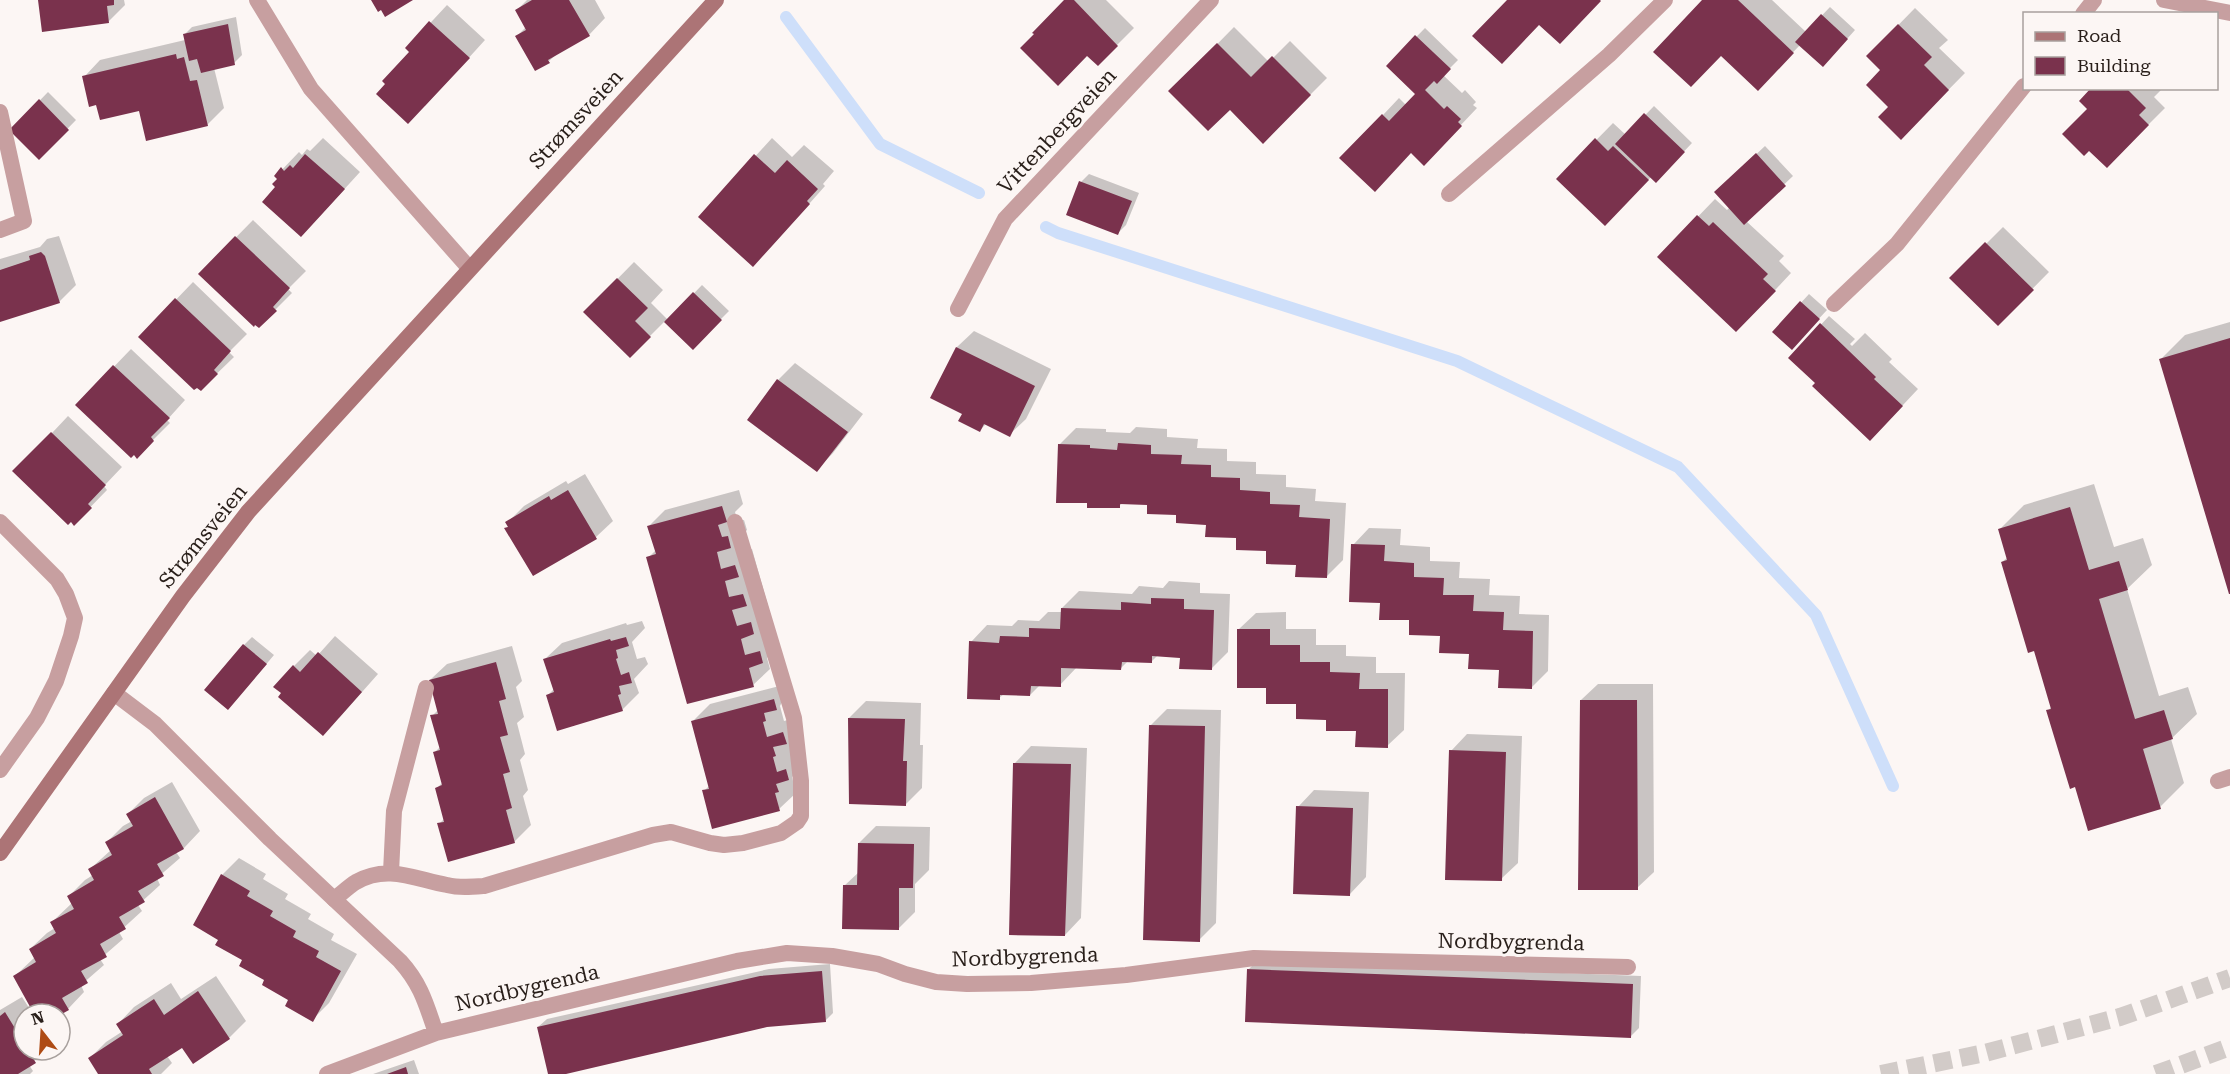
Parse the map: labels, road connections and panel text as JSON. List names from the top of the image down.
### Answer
{
  "streets": {
    "main road": ["Strømsveien"],
    "street": ["Vittenbergveien", "Nordbygrenda"]
  },
  "crossings": [
    ["Strømsveien", "Nordbygrenda"]
  ],
  "legend": ["Road", "Building"],
  "north": "top"
}
